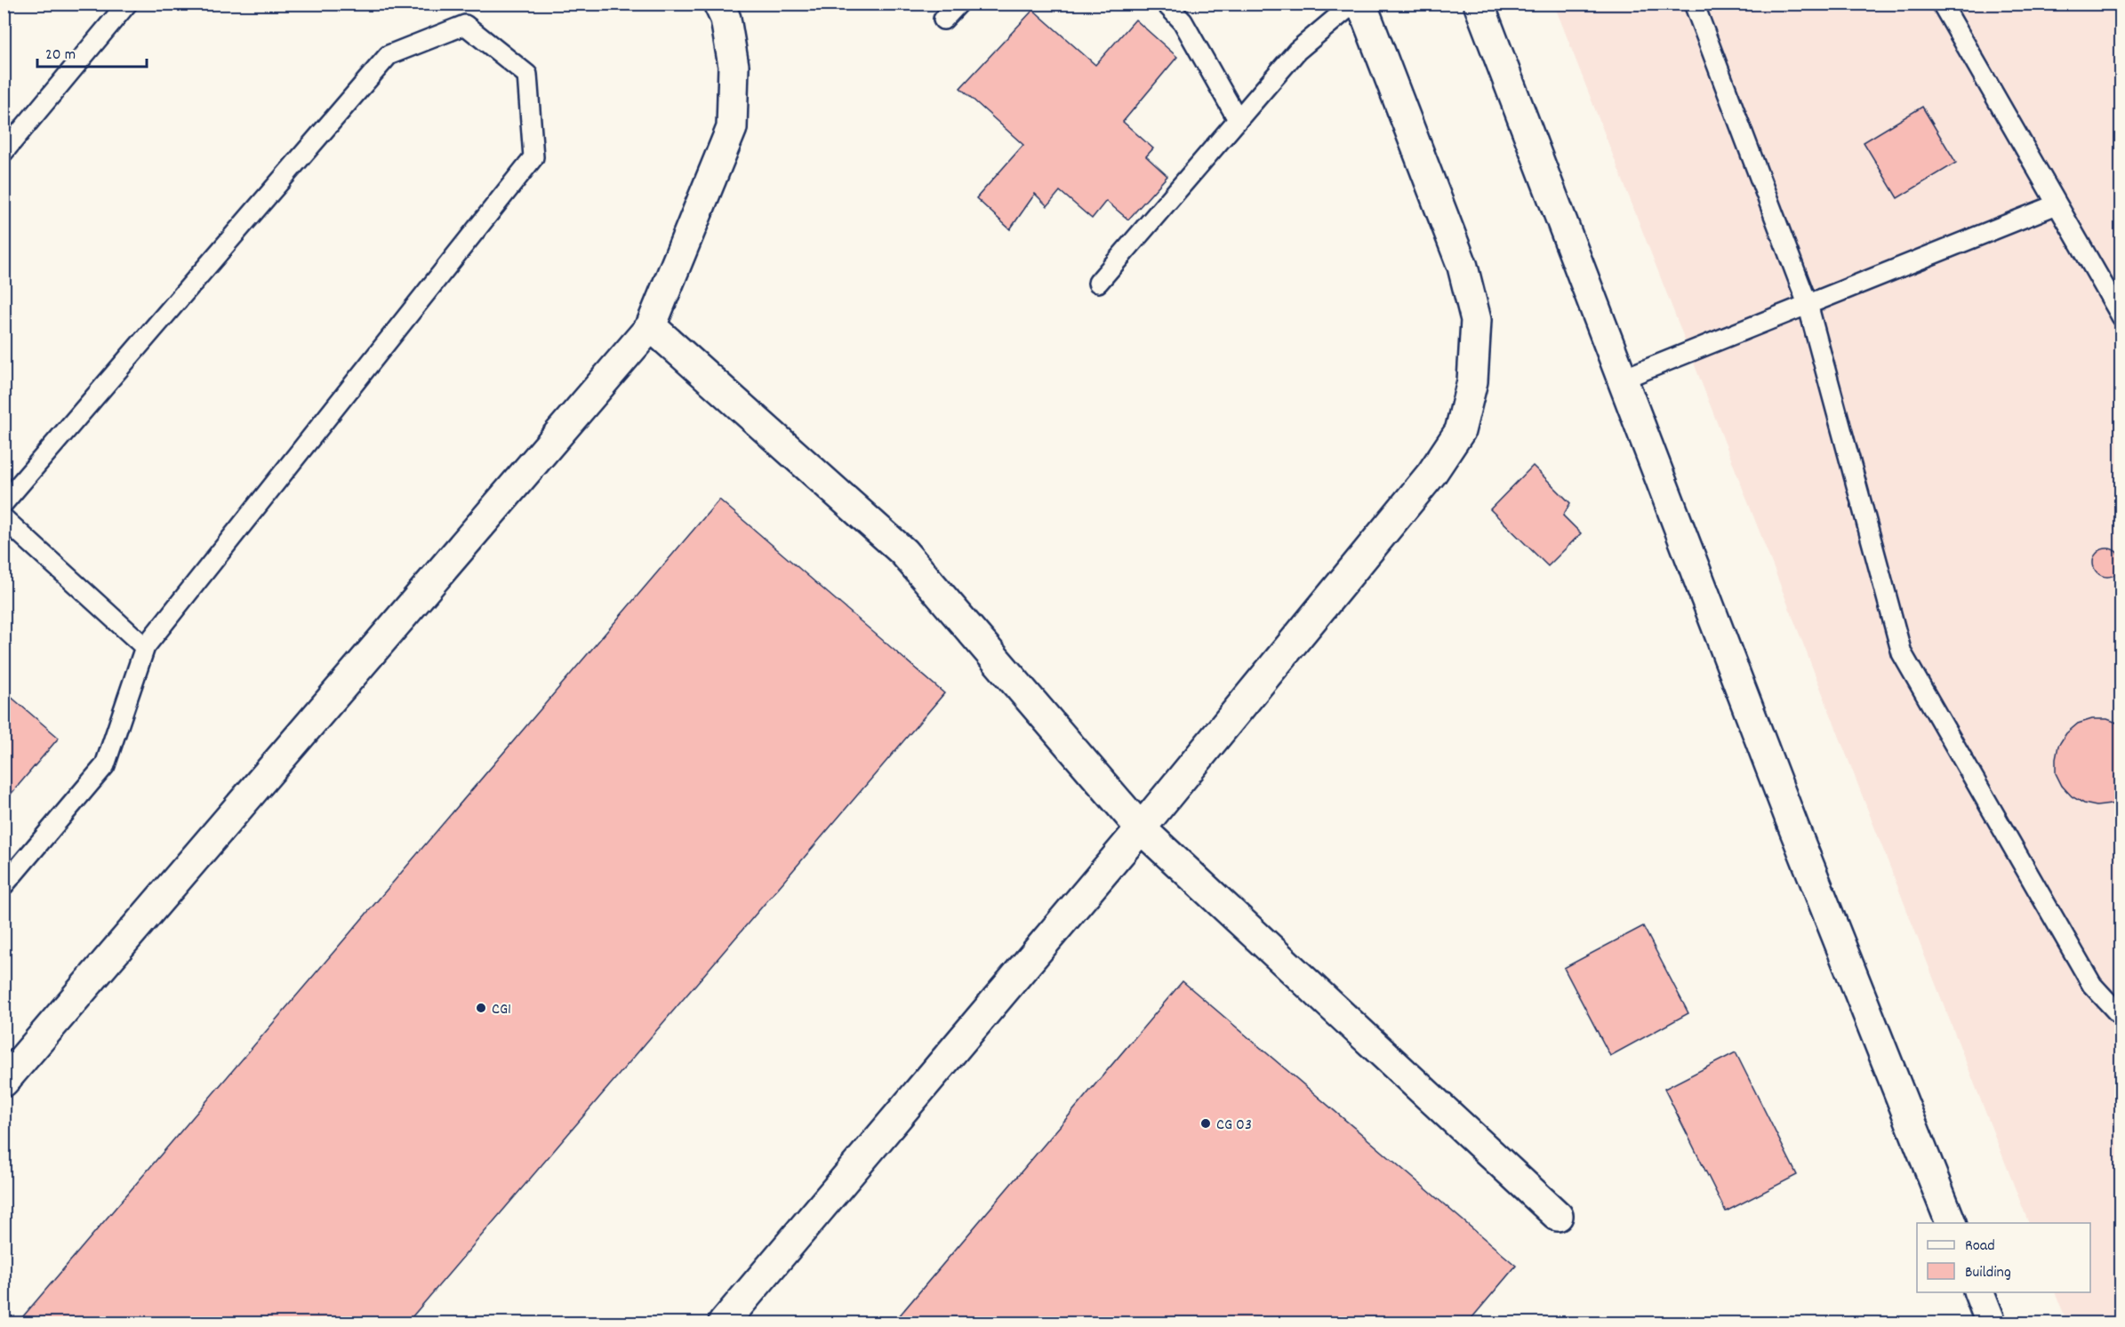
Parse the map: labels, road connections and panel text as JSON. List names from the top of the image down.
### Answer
{
  "places": ["CG1", "CG 03"],
  "legend": ["Road", "Building"],
  "scale_bar": "20 m"
}
